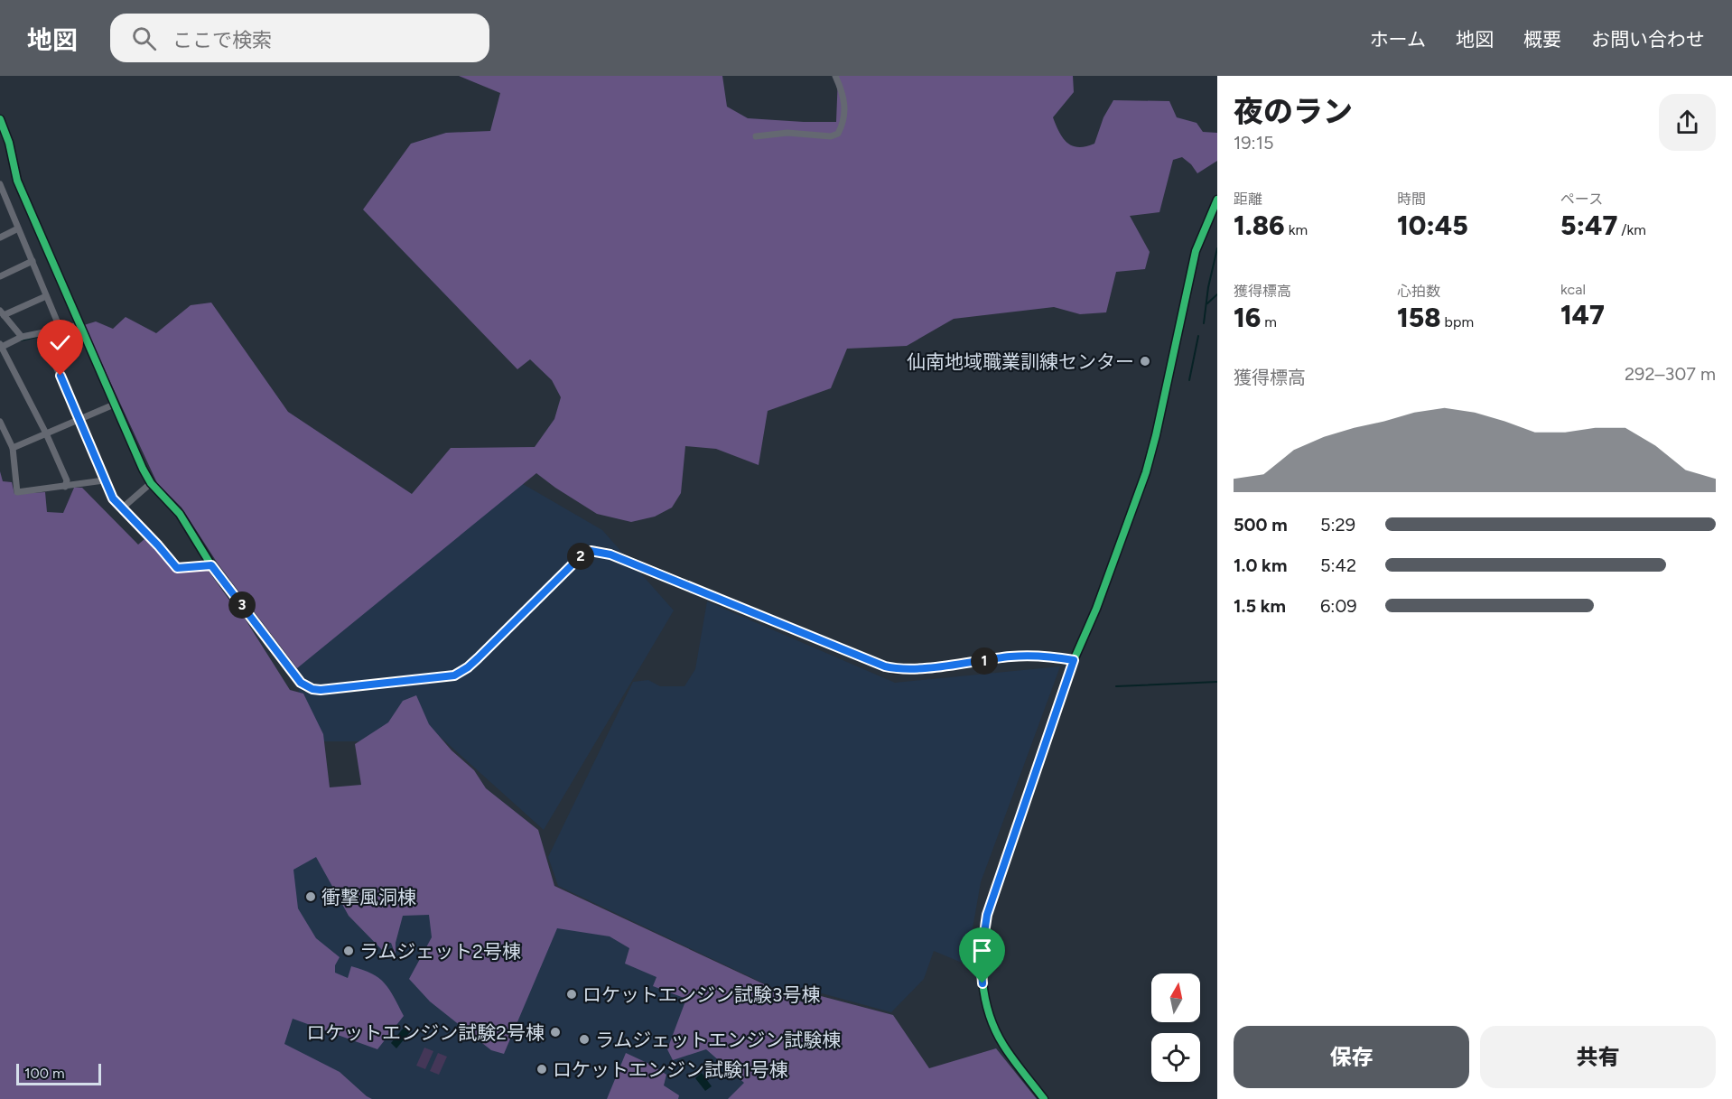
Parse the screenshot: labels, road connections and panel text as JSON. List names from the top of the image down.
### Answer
{
  "places": [
    "仙南地域職業訓練センター",
    "衝撃風洞棟",
    "ラムジェット2号棟",
    "ロケットエンジン試験3号棟",
    "ロケットエンジン試験2号棟",
    "ラムジェットエンジン試験棟",
    "ロケットエンジン試験1号棟"
  ],
  "scale_bar": "100 m",
  "north": "top",
  "page": {
    "header": "地図",
    "search": "ここで検索",
    "nav": [
      "ホーム",
      "地図",
      "概要",
      "お問い合わせ"
    ],
    "heading": ["夜のラン", "19:15"],
    "stats": [
      ["距離", "1.86 km"],
      ["時間", "10:45"],
      ["ペース", "5:47 /km"],
      ["獲得標高", "16 m"],
      ["心拍数", "158 bpm"],
      ["kcal", "147"]
    ],
    "chart": ["獲得標高", "292–307 m"],
    "list": [
      {
        "name": "500 m",
        "note": "5:29"
      },
      {
        "name": "1.0 km",
        "note": "5:42"
      },
      {
        "name": "1.5 km",
        "note": "6:09"
      }
    ],
    "pins": ["2", "3", "1"],
    "buttons": ["保存", "共有"],
    "scale": "100 m"
  }
}
